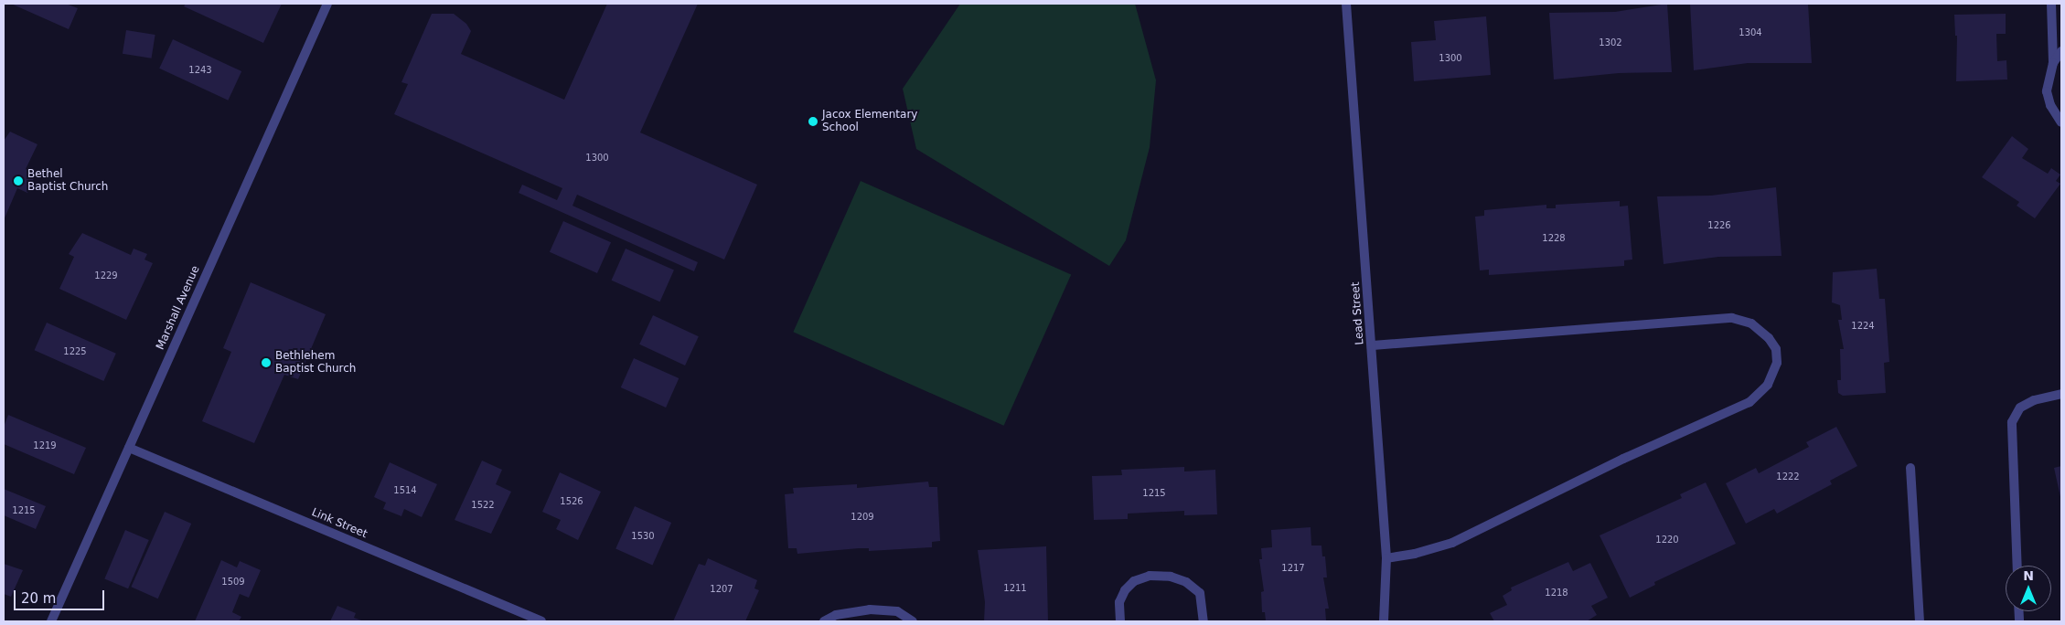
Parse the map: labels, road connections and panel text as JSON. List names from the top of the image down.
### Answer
{
  "streets": {
    "street": ["Marshall Avenue", "Lead Street", "Link Street"]
  },
  "crossings": [
    ["Marshall Avenue", "Link Street"]
  ],
  "places": ["Jacox Elementary School", "Bethel Baptist Church", "Bethlehem Baptist Church"],
  "house_numbers": [
    "1304",
    "1302",
    "1300",
    "1243",
    "1300",
    "1226",
    "1228",
    "1229",
    "1224",
    "1225",
    "1219",
    "1222",
    "1514",
    "1215",
    "1526",
    "1522",
    "1215",
    "1209",
    "1530",
    "1220",
    "1217",
    "1509",
    "1211",
    "1207",
    "1218"
  ],
  "scale_bar": "20 m",
  "north": "top"
}
